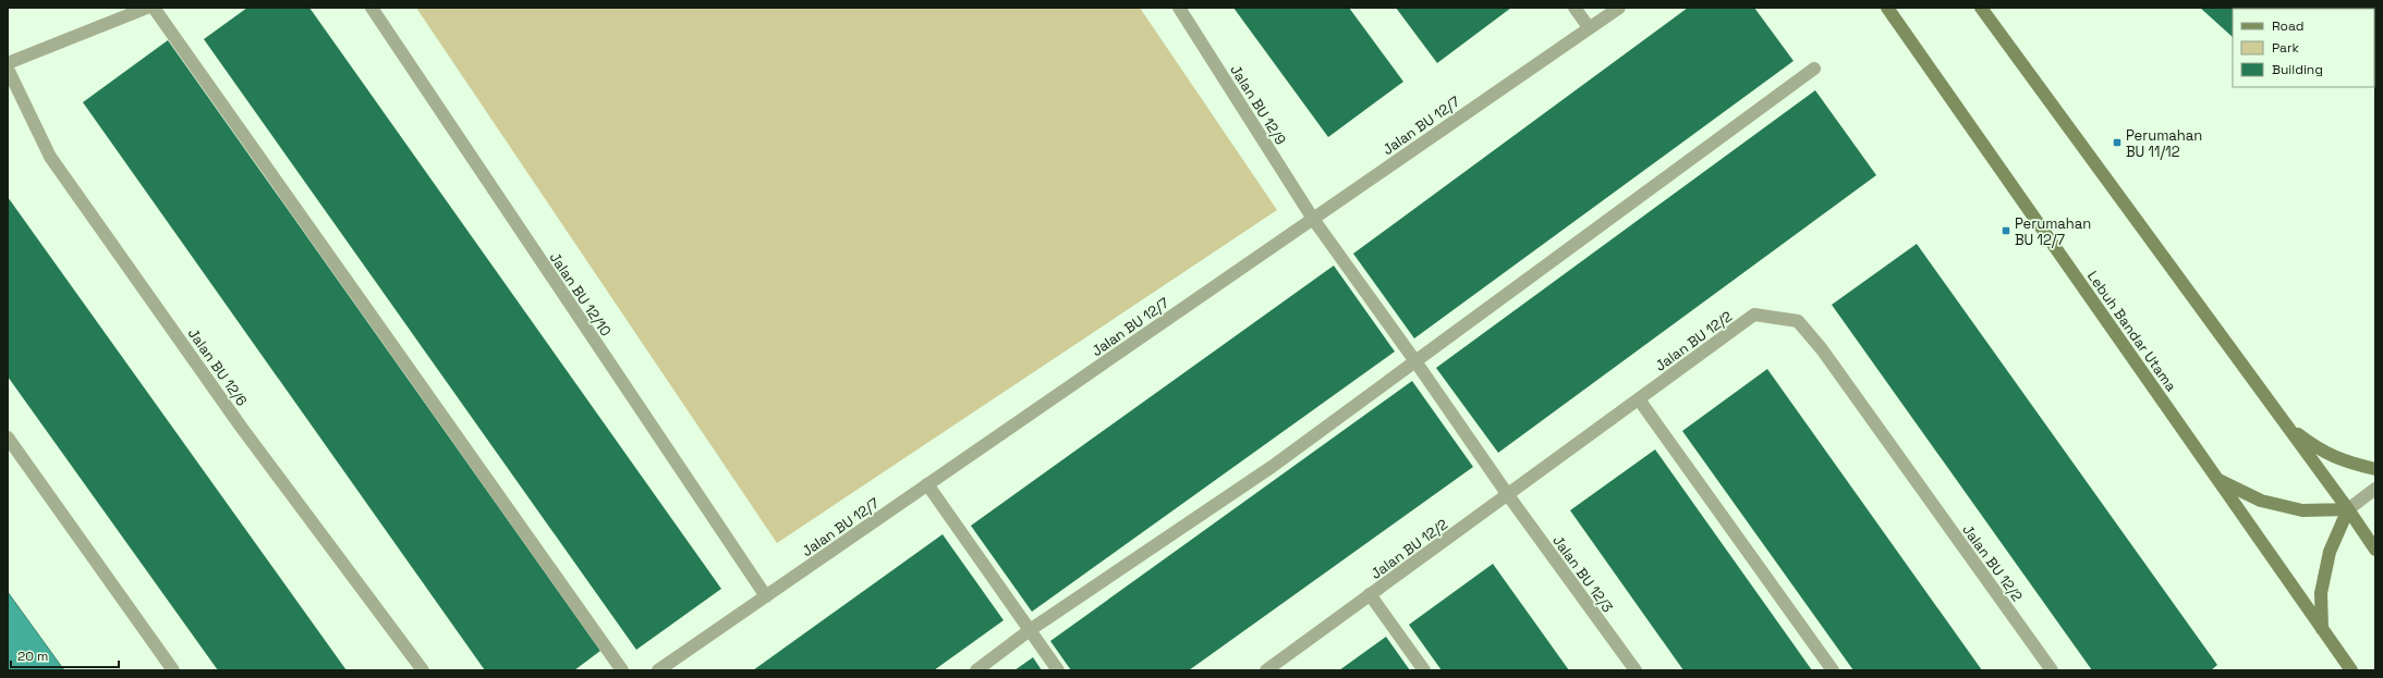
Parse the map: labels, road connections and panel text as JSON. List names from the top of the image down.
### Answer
{
  "streets": {
    "main road": ["Lebuh Bandar Utama"],
    "street": [
      "Jalan BU 12/9",
      "Jalan BU 12/7",
      "Jalan BU 12/10",
      "Jalan BU 12/2",
      "Jalan BU 12/6",
      "Jalan BU 12/3"
    ]
  },
  "crossings": [
    ["Jalan BU 12/9", "Jalan BU 12/7"],
    ["Jalan BU 12/9", "Jalan BU 12/3"],
    ["Jalan BU 12/7", "Jalan BU 12/10"],
    ["Jalan BU 12/2", "Jalan BU 12/3"]
  ],
  "places": {
    "transit": ["Perumahan BU 11/12", "Perumahan BU 12/7"]
  },
  "legend": ["Road", "Park", "Building"],
  "scale_bar": "20 m"
}
